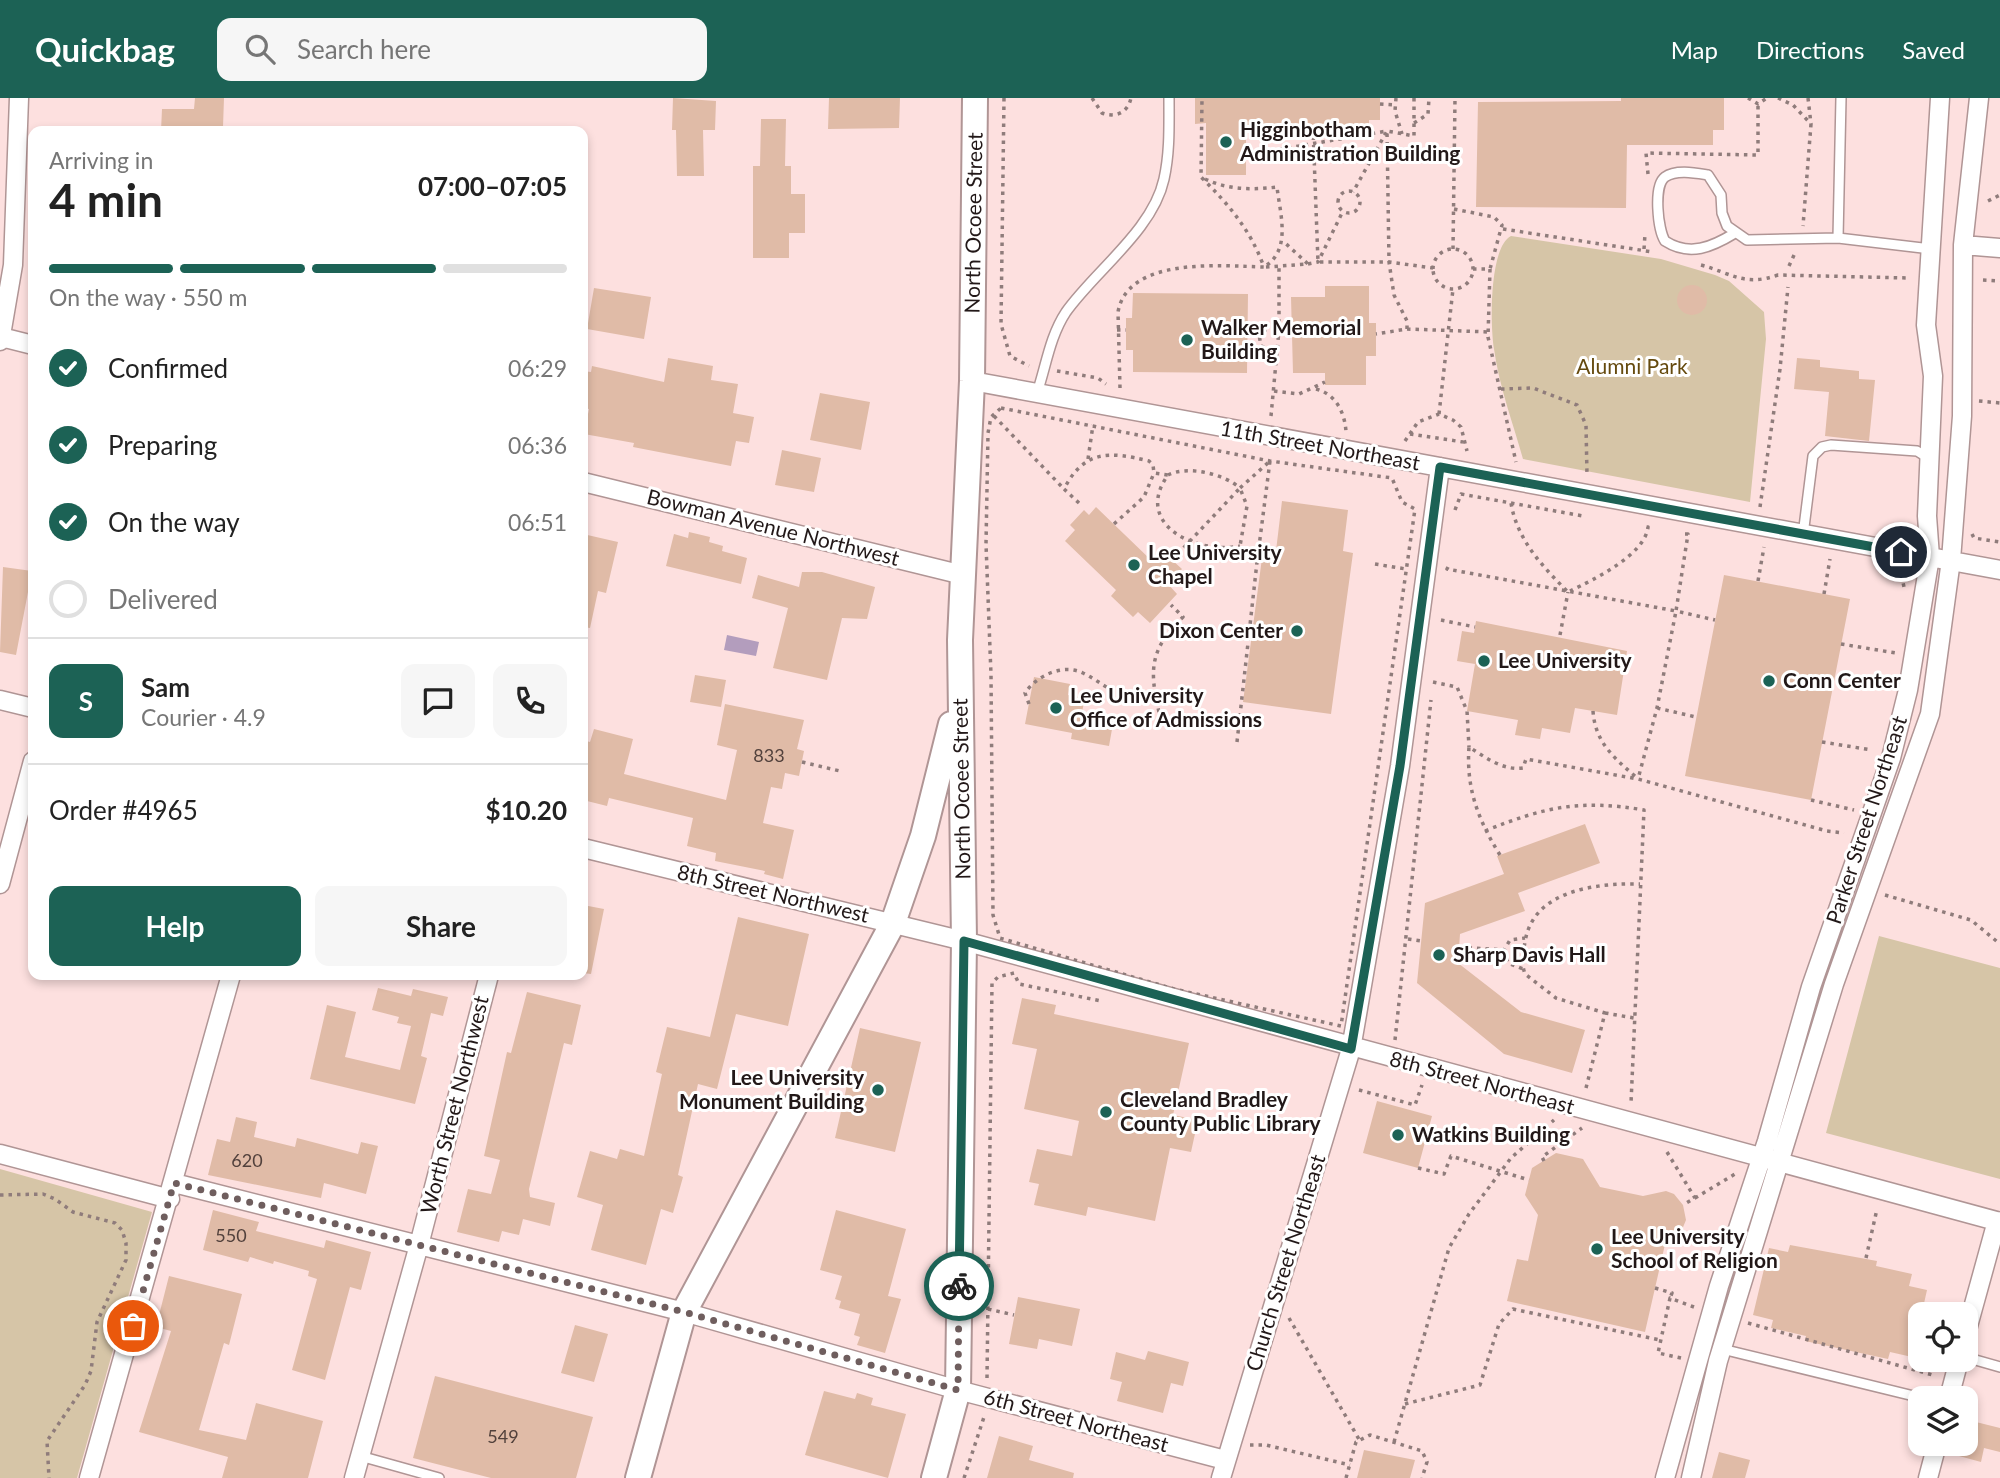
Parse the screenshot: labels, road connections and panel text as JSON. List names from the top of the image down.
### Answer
{
  "streets": {
    "main road": ["North Ocoee Street"],
    "street": [
      "11th Street Northeast",
      "Bowman Avenue Northwest",
      "Parker Street Northeast",
      "8th Street Northwest",
      "8th Street Northeast",
      "Worth Street Northwest",
      "Church Street Northeast",
      "6th Street Northeast"
    ]
  },
  "crossings": [
    ["North Ocoee Street", "11th Street Northeast"],
    ["North Ocoee Street", "Bowman Avenue Northwest"],
    ["North Ocoee Street", "8th Street Northwest"],
    ["North Ocoee Street", "8th Street Northeast"],
    ["North Ocoee Street", "6th Street Northeast"],
    ["11th Street Northeast", "Parker Street Northeast"],
    ["11th Street Northeast", "Church Street Northeast"],
    ["Parker Street Northeast", "8th Street Northeast"],
    ["8th Street Northwest", "8th Street Northeast"],
    ["8th Street Northeast", "Church Street Northeast"],
    ["Worth Street Northwest", "6th Street Northeast"],
    ["Church Street Northeast", "6th Street Northeast"]
  ],
  "parks": ["Alumni Park"],
  "places": [
    "Higginbotham Administration Building",
    "Walker Memorial Building",
    "Lee University Chapel",
    "Dixon Center",
    "Lee University",
    "Conn Center",
    "Lee University Office of Admissions",
    "Sharp Davis Hall",
    "Lee University Monument Building",
    "Cleveland Bradley County Public Library",
    "Watkins Building",
    "Lee University School of Religion"
  ],
  "house_numbers": [
    "833",
    "620",
    "550",
    "549"
  ],
  "page": {
    "header": "Quickbag",
    "search": "Search here",
    "nav": ["Map", "Directions", "Saved"],
    "heading": ["4 min", "Arriving in", "07:00–07:05"],
    "panel": [
      "Sam",
      "Courier · 4.9",
      "Order #4965",
      "$10.20"
    ],
    "bar": "On the way · 550 m",
    "list": [
      ["Confirmed", "06:29"],
      ["Preparing", "06:36"],
      ["On the way", "06:51"],
      "Delivered"
    ],
    "round": "S",
    "buttons": ["Help", "Share"]
  }
}
